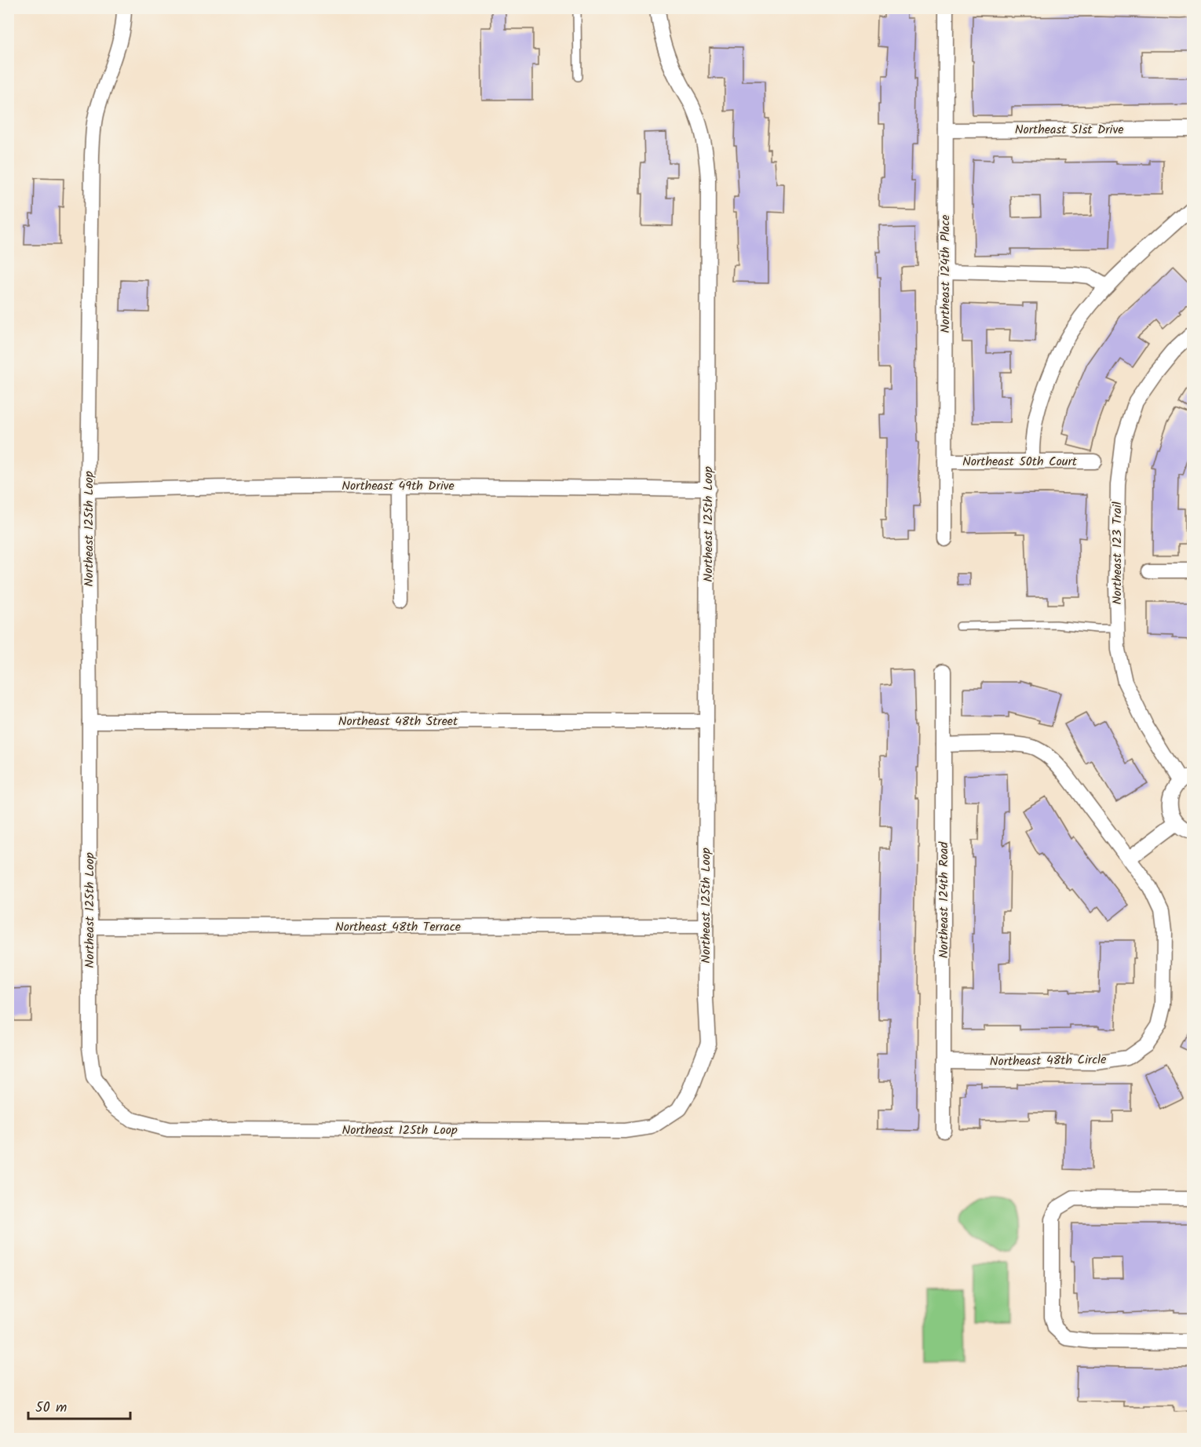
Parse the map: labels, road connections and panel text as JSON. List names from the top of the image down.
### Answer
{
  "streets": {
    "street": [
      "Northeast 51st Drive",
      "Northeast 124th Place",
      "Northeast 50th Court",
      "Northeast 49th Drive",
      "Northeast 125th Loop",
      "Northeast 123 Trail",
      "Northeast 48th Street",
      "Northeast 124th Road",
      "Northeast 48th Terrace",
      "Northeast 48th Circle"
    ]
  },
  "crossings": [
    ["Northeast 51st Drive", "Northeast 124th Place"],
    ["Northeast 124th Place", "Northeast 50th Court"],
    ["Northeast 49th Drive", "Northeast 125th Loop"],
    ["Northeast 125th Loop", "Northeast 48th Street"],
    ["Northeast 125th Loop", "Northeast 48th Terrace"],
    ["Northeast 124th Road", "Northeast 48th Circle"]
  ],
  "scale_bar": "50 m"
}
